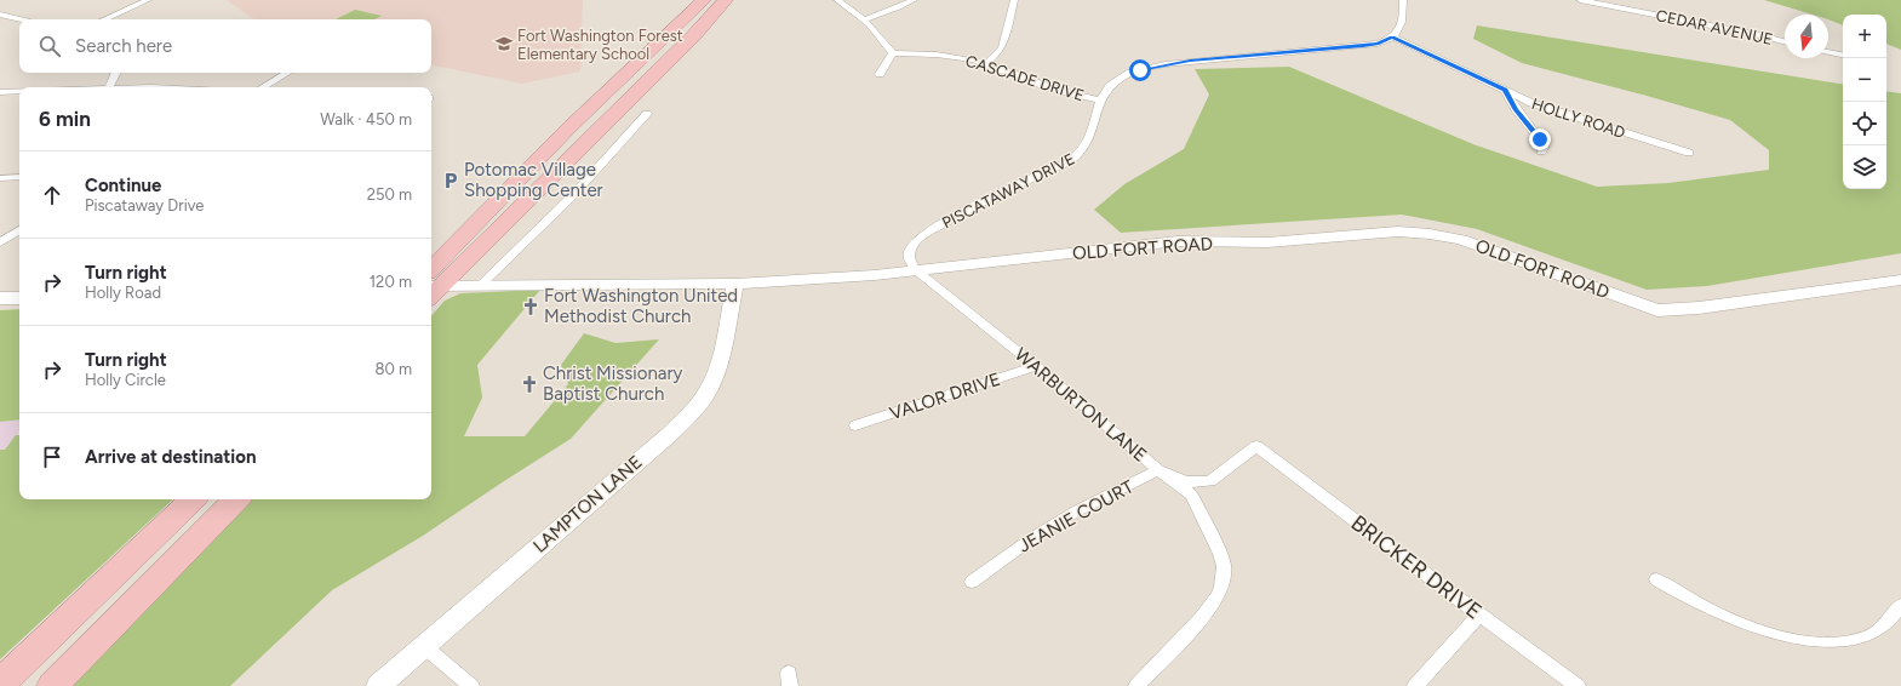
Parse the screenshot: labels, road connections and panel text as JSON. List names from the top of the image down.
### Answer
{
  "streets": {
    "main road": ["OLD FORT ROAD", "LAMPTON LANE"],
    "street": [
      "CEDAR AVENUE",
      "CASCADE DRIVE",
      "HOLLY ROAD",
      "PISCATAWAY DRIVE",
      "VALOR DRIVE",
      "WARBURTON LANE",
      "JEANIE COURT",
      "BRICKER DRIVE"
    ]
  },
  "crossings": [
    ["CASCADE DRIVE", "PISCATAWAY DRIVE"],
    ["HOLLY ROAD", "PISCATAWAY DRIVE"],
    ["PISCATAWAY DRIVE", "OLD FORT ROAD"],
    ["PISCATAWAY DRIVE", "WARBURTON LANE"],
    ["OLD FORT ROAD", "WARBURTON LANE"],
    ["OLD FORT ROAD", "LAMPTON LANE"],
    ["VALOR DRIVE", "WARBURTON LANE"],
    ["WARBURTON LANE", "JEANIE COURT"],
    ["WARBURTON LANE", "BRICKER DRIVE"]
  ],
  "places": {
    "school or university": ["Fort Washington Forest Elementary School"],
    "parking": ["Potomac Village Shopping Center"],
    "church": ["Fort Washington United Methodist Church", "Christ Missionary Baptist Church"]
  },
  "north": "bottom",
  "page": {
    "map_buttons": ["+", "−"],
    "search": "Search here",
    "heading": ["6 min", "Walk · 450 m"],
    "list": [
      ["Continue", "Piscataway Drive", "250 m"],
      ["Turn right", "Holly Road", "120 m"],
      ["Turn right", "Holly Circle", "80 m"],
      "Arrive at destination"
    ]
  }
}
